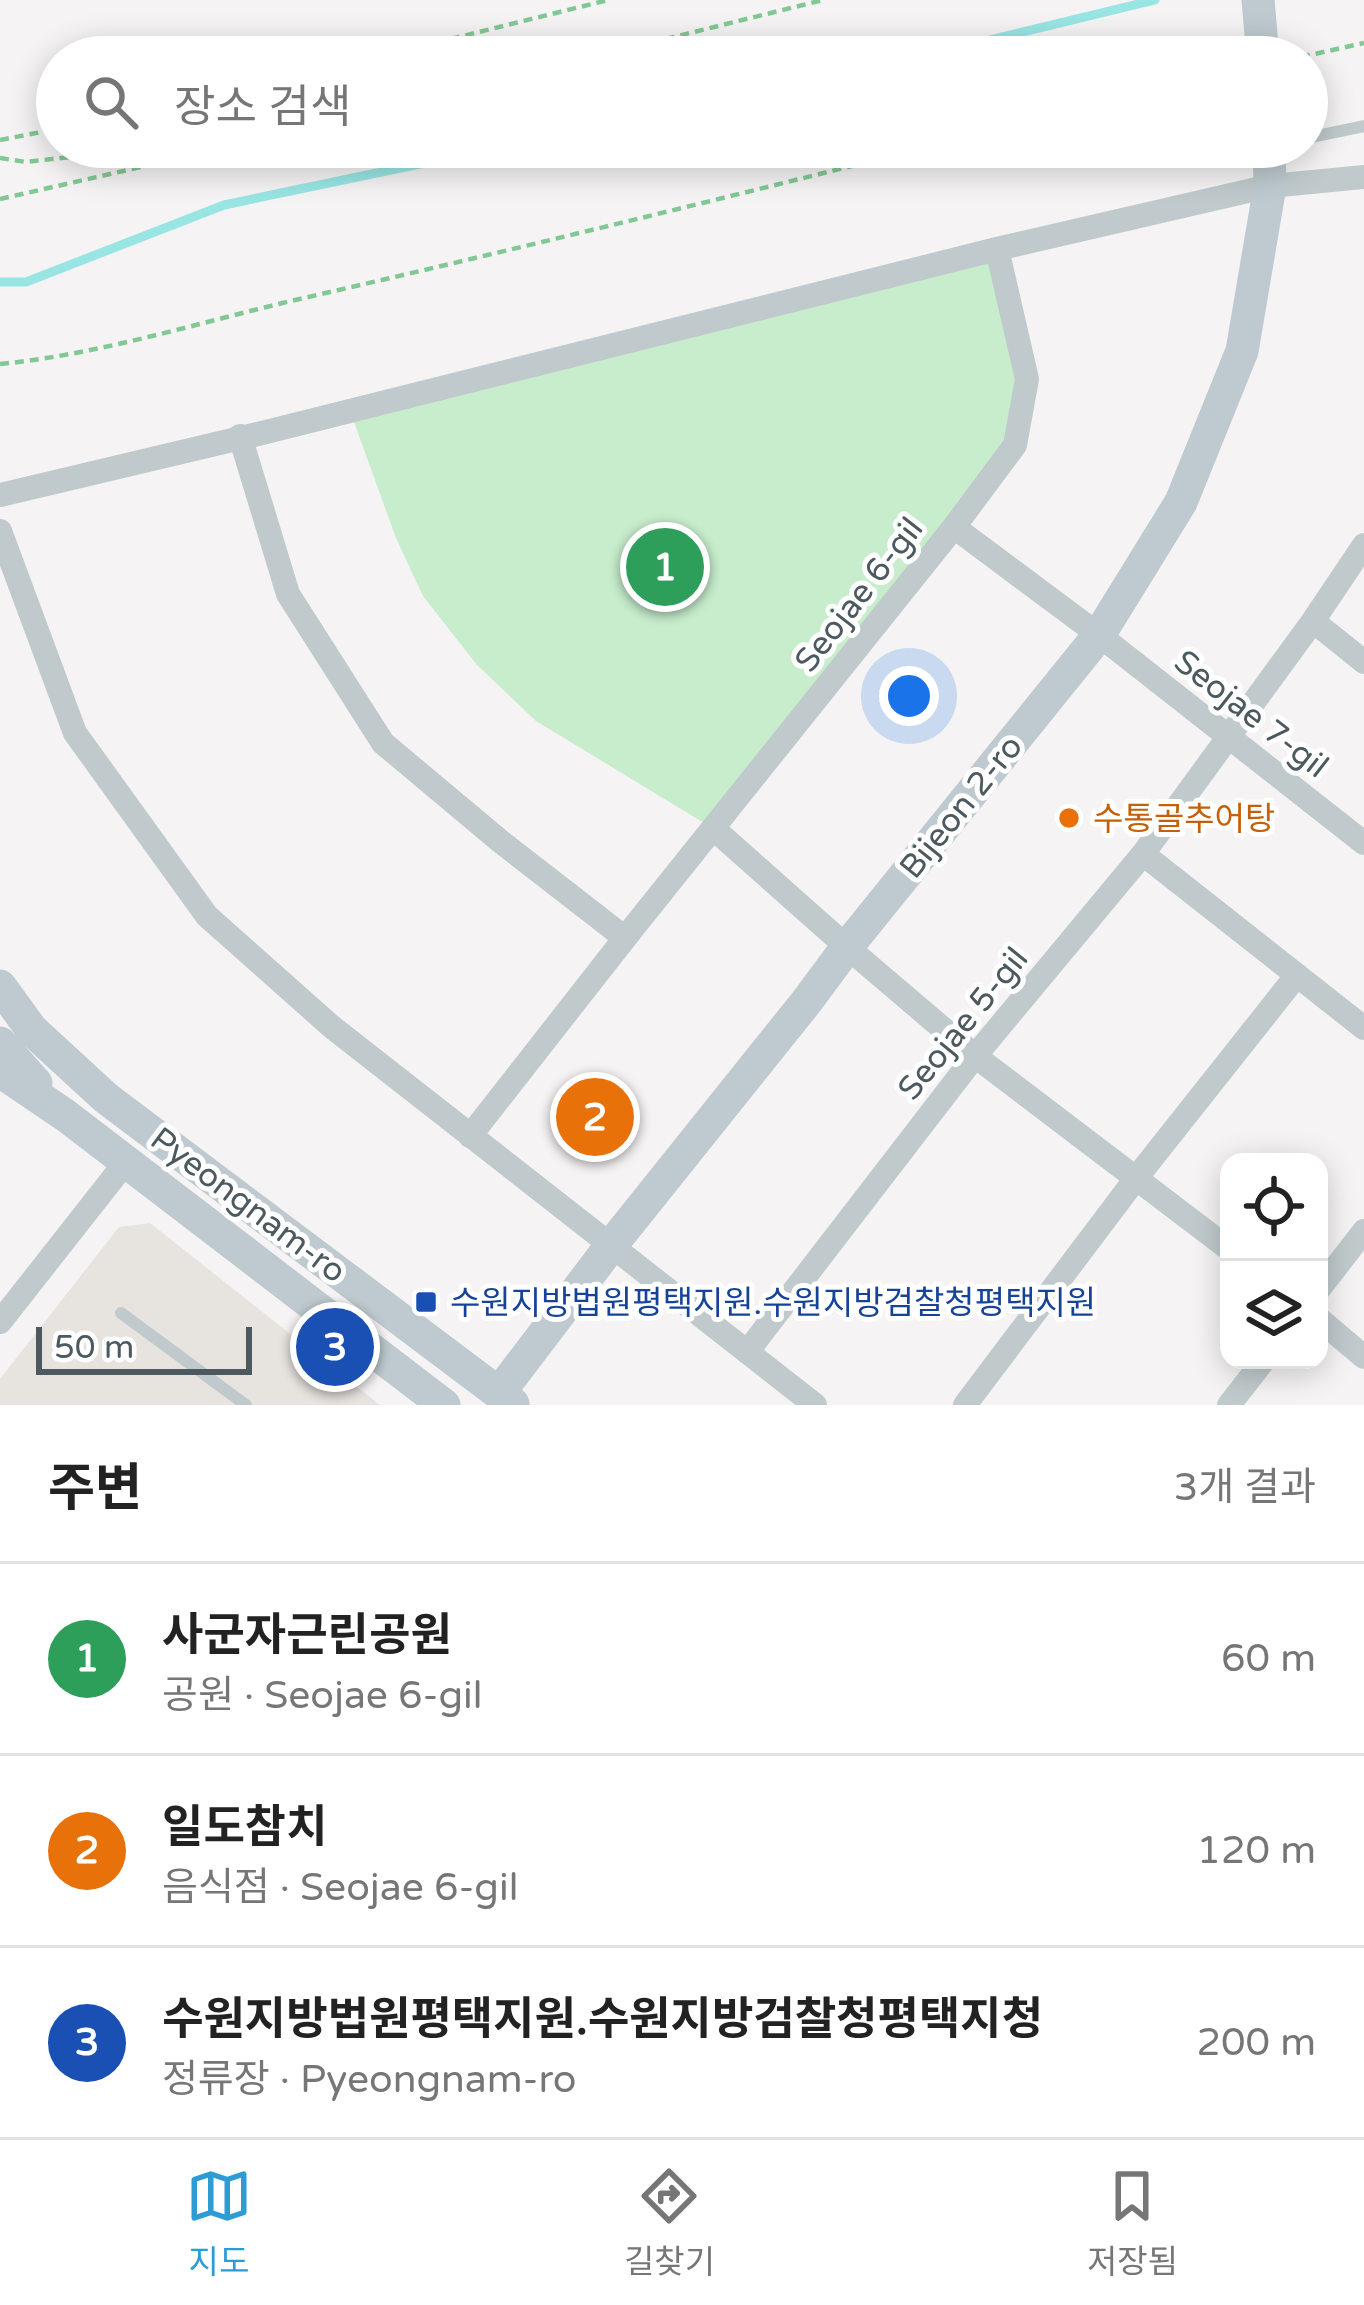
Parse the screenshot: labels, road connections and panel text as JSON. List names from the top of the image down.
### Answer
{
  "streets": {
    "street": [
      "Seojae 6-gil",
      "Seojae 7-gil",
      "Bijeon 2-ro",
      "Seojae 5-gil",
      "Pyeongnam-ro"
    ]
  },
  "crossings": [
    ["Seojae 6-gil", "Seojae 7-gil"],
    ["Seojae 7-gil", "Bijeon 2-ro"],
    ["Seojae 7-gil", "Seojae 5-gil"],
    ["Bijeon 2-ro", "Pyeongnam-ro"]
  ],
  "places": {
    "other": ["수통골추어탕"],
    "transit": ["수원지방법원평택지원.수원지방검찰청평택지원"]
  },
  "scale_bar": "50 m",
  "page": {
    "search": "장소 검색",
    "pins": ["1", "2", "3"],
    "scale": "50 m",
    "heading": ["주변", "3개 결과"],
    "list": [
      {
        "mark": "1",
        "name": "사군자근린공원",
        "note": "공원 · Seojae 6-gil",
        "value": "60 m"
      },
      {
        "mark": "2",
        "name": "일도참치",
        "note": "음식점 · Seojae 6-gil",
        "value": "120 m"
      },
      {
        "mark": "3",
        "name": "수원지방법원평택지원.수원지방검찰청평택지청",
        "note": "정류장 · Pyeongnam-ro",
        "value": "200 m"
      }
    ],
    "nav": ["지도", "길찾기", "저장됨"]
  }
}
